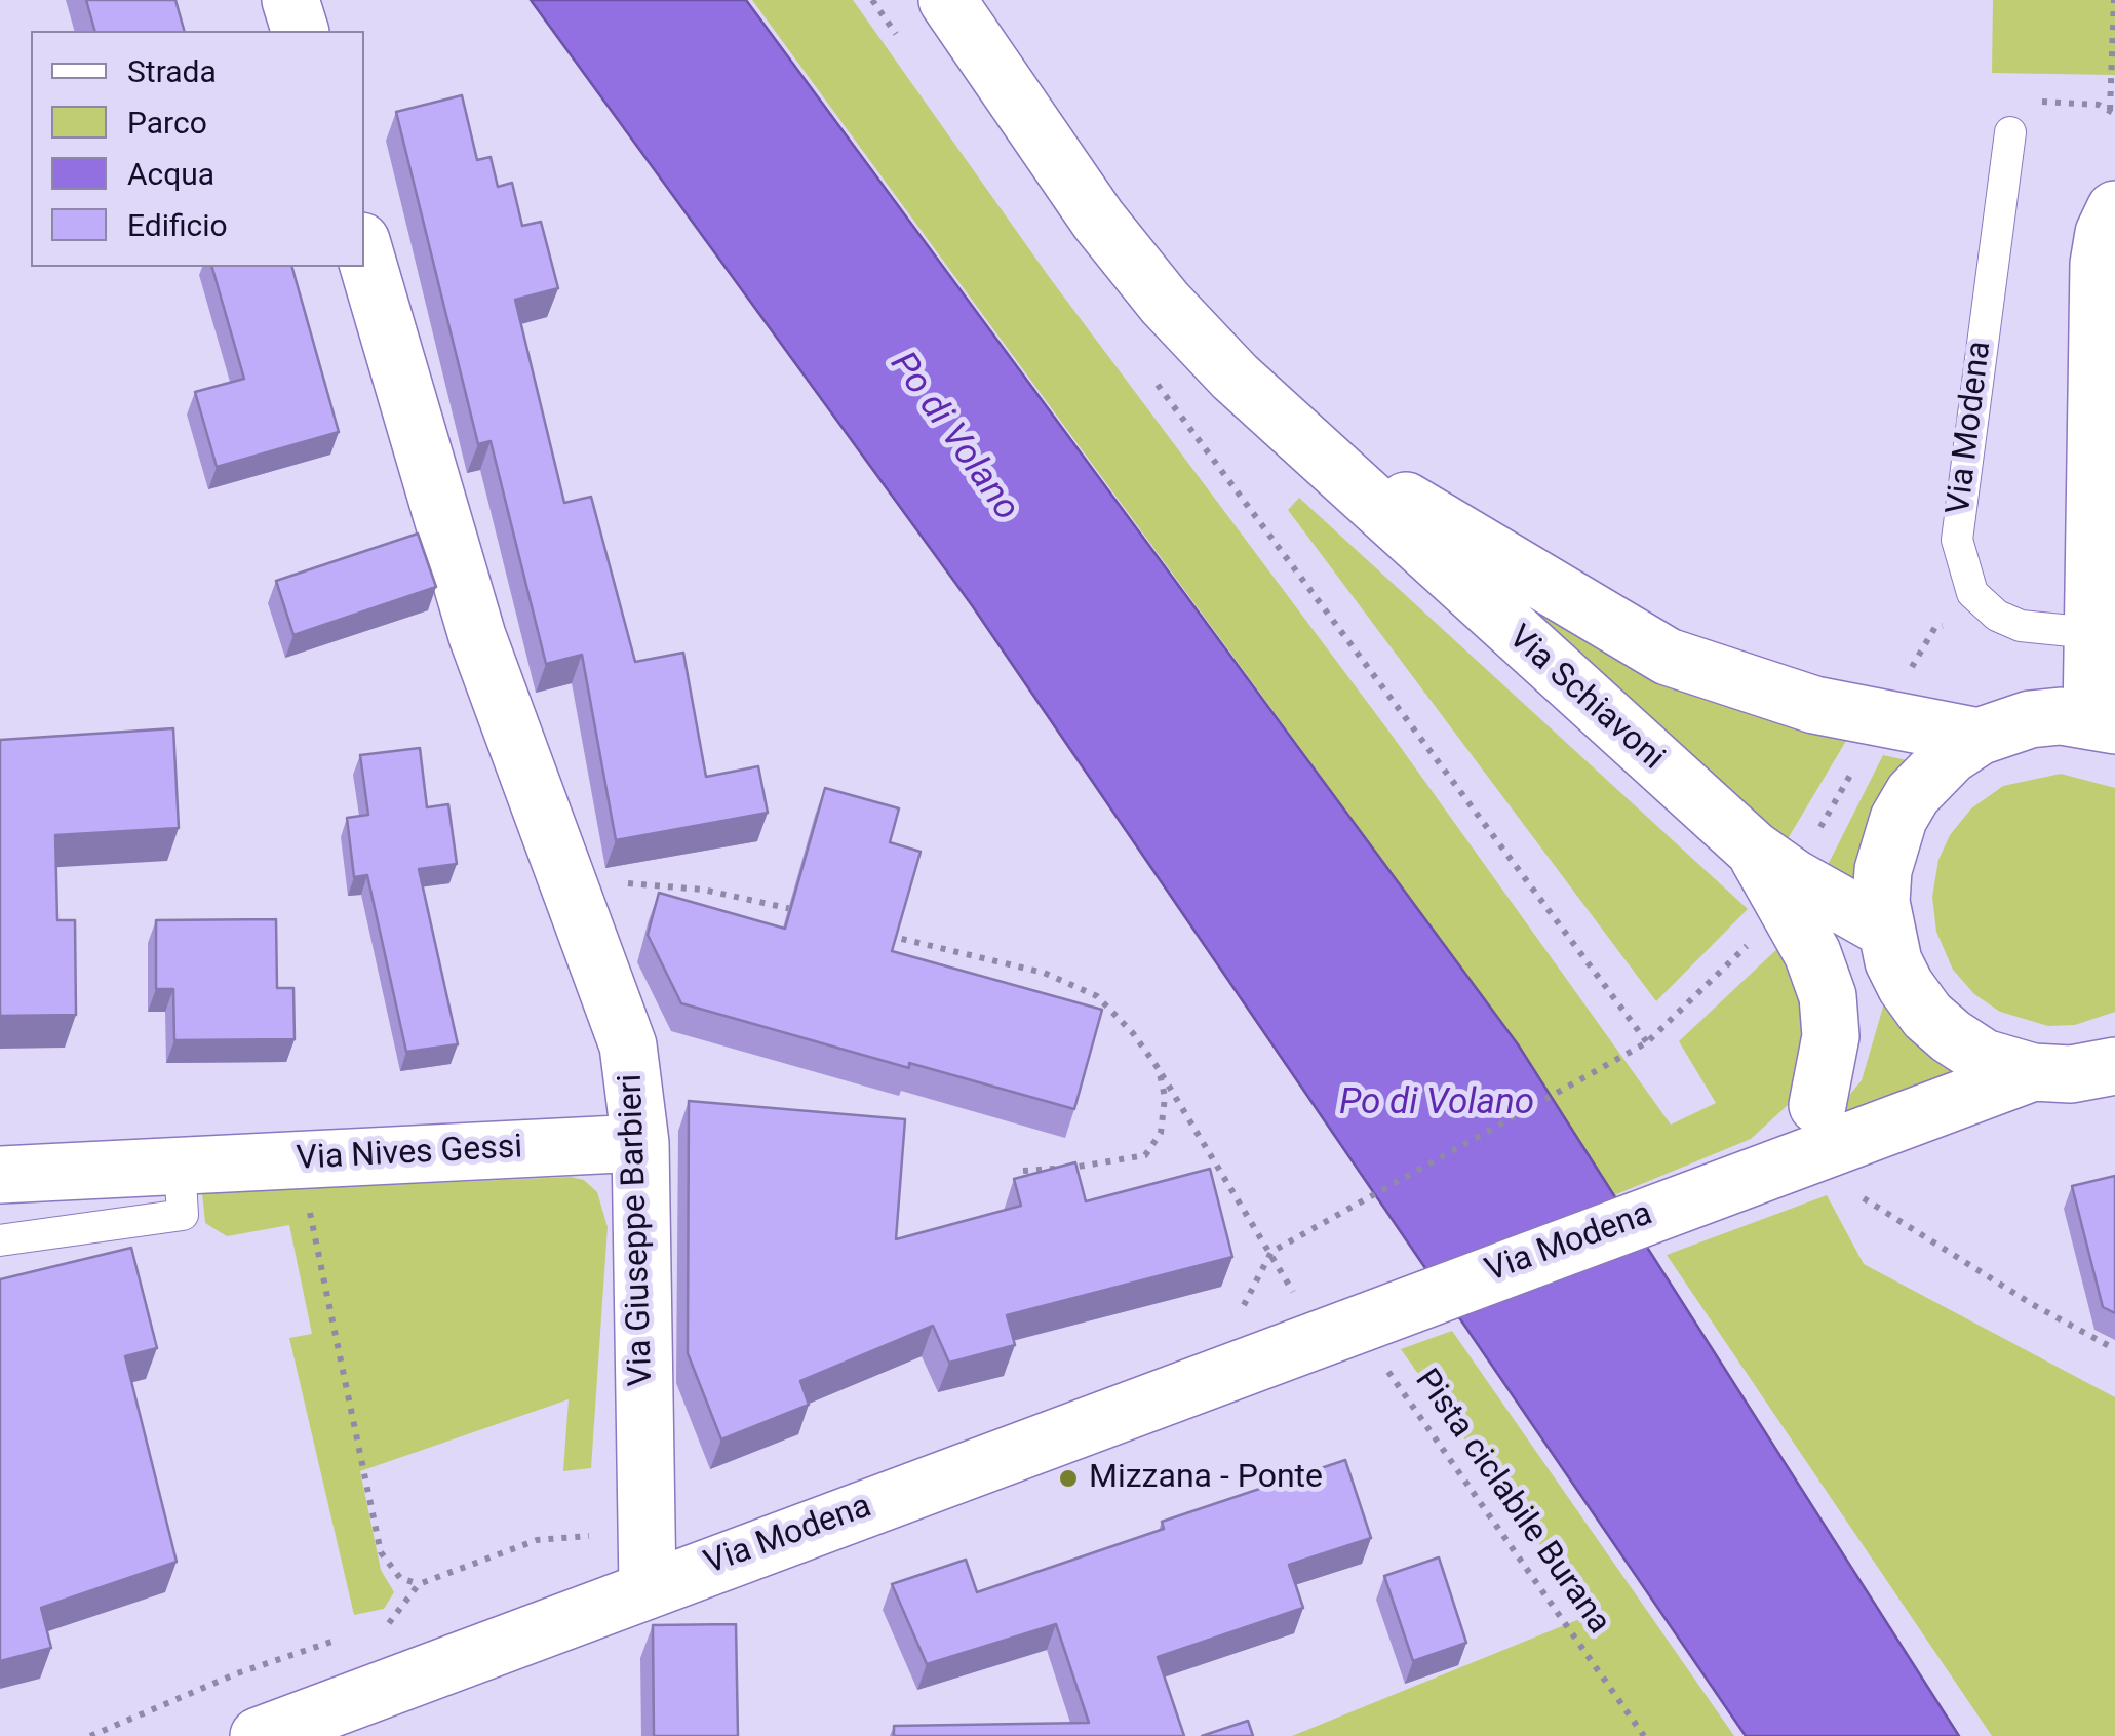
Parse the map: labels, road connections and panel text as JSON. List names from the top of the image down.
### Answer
{
  "streets": {
    "main road": [
      "Via Modena",
      "Via Schiavoni",
      "Via Nives Gessi",
      "Via Giuseppe Barbieri"
    ],
    "path": ["Pista ciclabile Burana"]
  },
  "crossings": [
    ["Via Modena", "Via Schiavoni"],
    ["Via Modena", "Via Giuseppe Barbieri"],
    ["Via Modena", "Pista ciclabile Burana"],
    ["Via Nives Gessi", "Via Giuseppe Barbieri"]
  ],
  "water": ["Po di Volano"],
  "places": ["Mizzana - Ponte"],
  "legend": [
    "Strada",
    "Parco",
    "Acqua",
    "Edificio"
  ]
}
